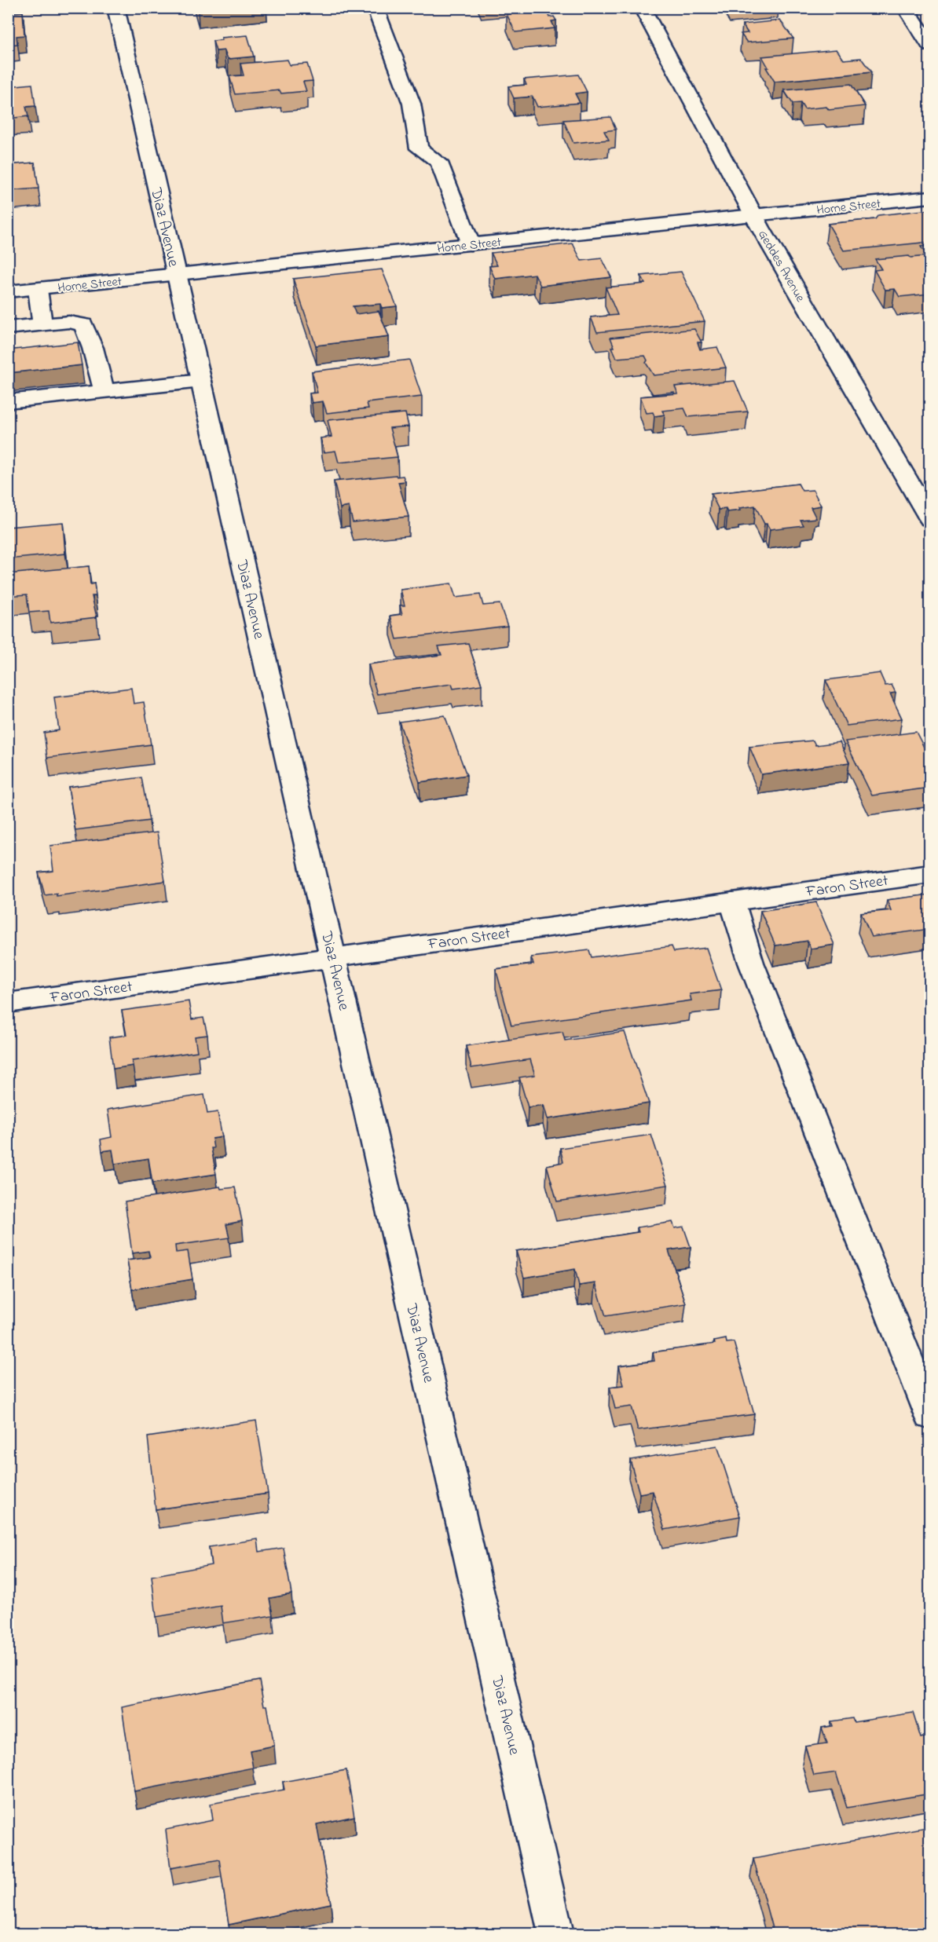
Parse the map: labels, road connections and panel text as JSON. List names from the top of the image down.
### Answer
{
  "streets": {
    "street": [
      "Horne Street",
      "Diaz Avenue",
      "Geddes Avenue",
      "Faron Street"
    ]
  },
  "crossings": [
    ["Horne Street", "Diaz Avenue"],
    ["Horne Street", "Geddes Avenue"],
    ["Diaz Avenue", "Faron Street"]
  ]
}
